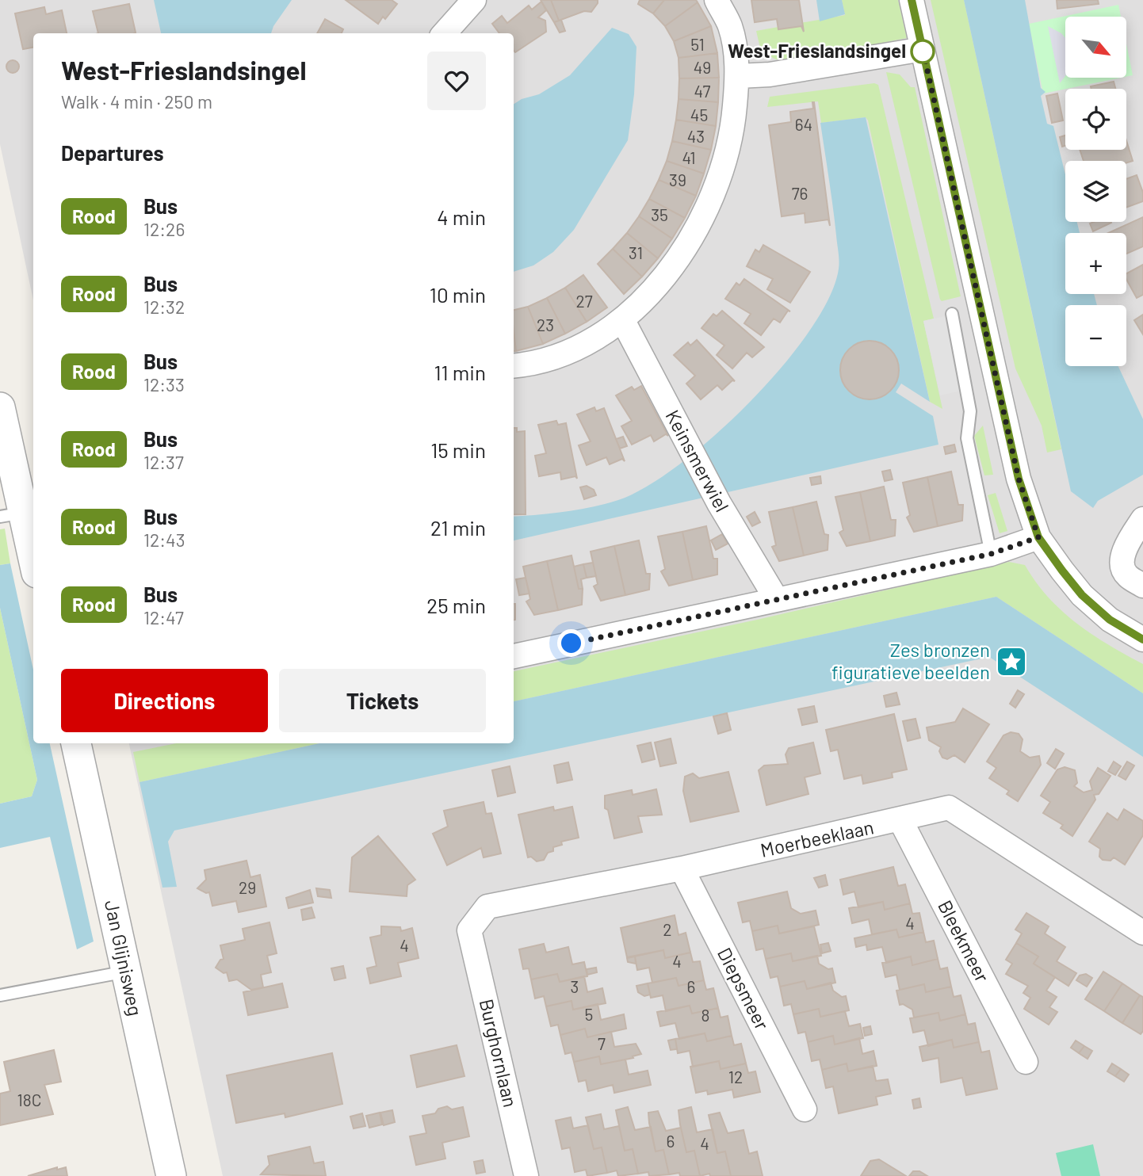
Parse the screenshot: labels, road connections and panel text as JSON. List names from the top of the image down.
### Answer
{
  "streets": {
    "street": [
      "Keinsmerwiel",
      "Moerbeeklaan",
      "Bleekmeer",
      "Jan Glijnisweg",
      "Diepsmeer",
      "Burghornlaan"
    ]
  },
  "crossings": [
    ["Moerbeeklaan", "Bleekmeer"],
    ["Moerbeeklaan", "Diepsmeer"],
    ["Moerbeeklaan", "Burghornlaan"]
  ],
  "places": {
    "other": ["West-Frieslandsingel"],
    "place": ["Zes bronzen figuratieve beelden"]
  },
  "lines": ["bus line Rood"],
  "house_numbers": [
    "51",
    "49",
    "47",
    "45",
    "64",
    "43",
    "41",
    "39",
    "76",
    "35",
    "31",
    "27",
    "23",
    "29",
    "4",
    "2",
    "4",
    "4",
    "3",
    "6",
    "5",
    "8",
    "7",
    "12",
    "18C",
    "6",
    "4"
  ],
  "north": "bottom right",
  "page": {
    "map_buttons": ["+", "−"],
    "heading": [
      ["West-Frieslandsingel", "Walk · 4 min · 250 m"],
      "Departures"
    ],
    "list": [
      {
        "mark": "Rood",
        "name": "Bus",
        "note": "12:26",
        "value": "4 min"
      },
      {
        "mark": "Rood",
        "name": "Bus",
        "note": "12:32",
        "value": "10 min"
      },
      {
        "mark": "Rood",
        "name": "Bus",
        "note": "12:33",
        "value": "11 min"
      },
      {
        "mark": "Rood",
        "name": "Bus",
        "note": "12:37",
        "value": "15 min"
      },
      {
        "mark": "Rood",
        "name": "Bus",
        "note": "12:43",
        "value": "21 min"
      },
      {
        "mark": "Rood",
        "name": "Bus",
        "note": "12:47",
        "value": "25 min"
      }
    ],
    "buttons": ["Directions", "Tickets"]
  }
}
